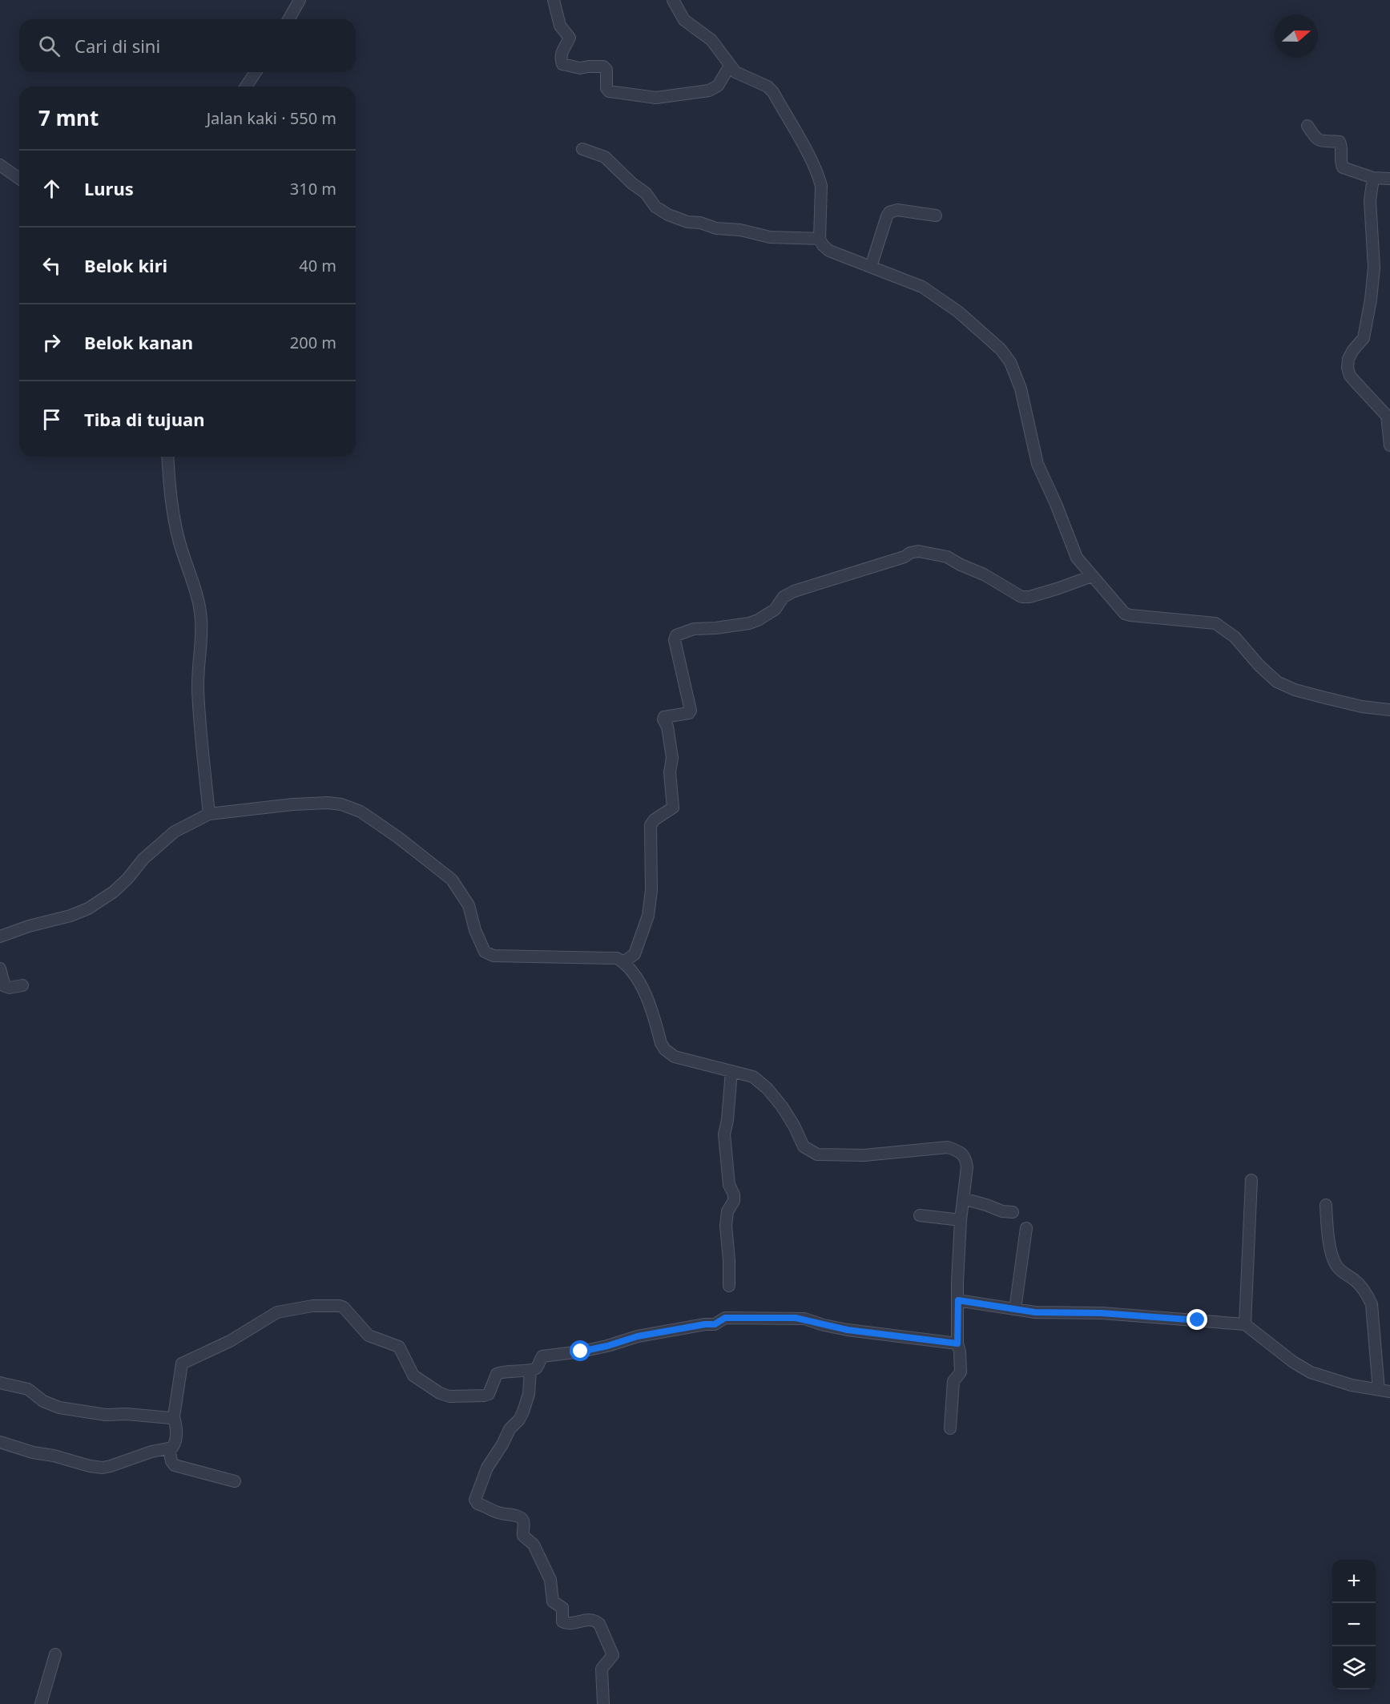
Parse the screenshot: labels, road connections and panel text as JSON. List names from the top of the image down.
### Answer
{
  "north": "right",
  "page": {
    "search": "Cari di sini",
    "heading": ["7 mnt", "Jalan kaki · 550 m"],
    "list": [
      ["Lurus", "310 m"],
      ["Belok kiri", "40 m"],
      ["Belok kanan", "200 m"],
      "Tiba di tujuan"
    ],
    "map_buttons": ["+", "−"]
  }
}
